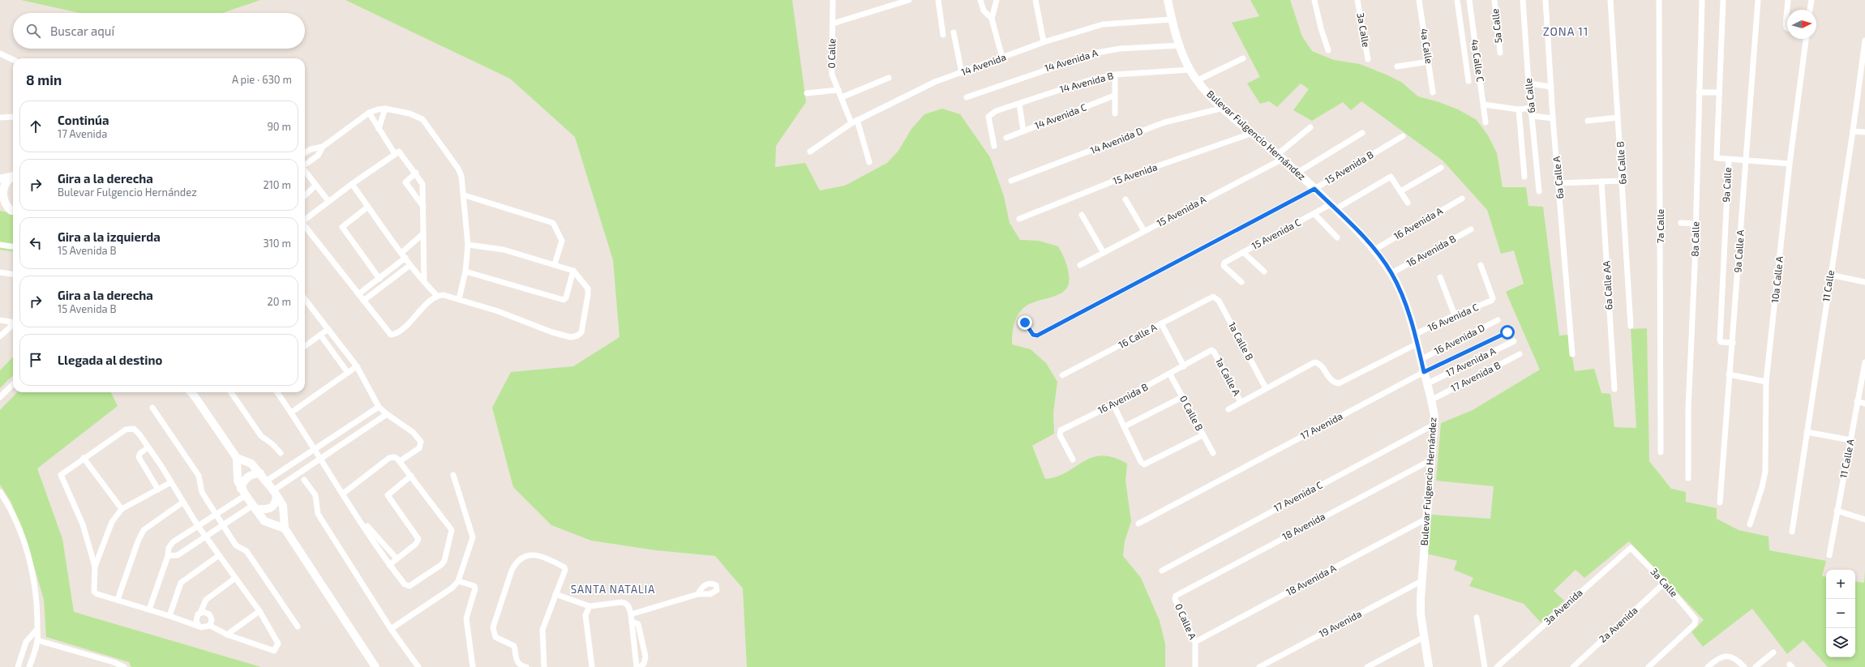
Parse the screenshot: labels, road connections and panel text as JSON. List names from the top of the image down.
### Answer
{
  "streets": {
    "street": [
      "5a Calle",
      "3a Calle",
      "4a Calle",
      "0 Calle",
      "14 Avenida A",
      "4a Calle C",
      "14 Avenida",
      "14 Avenida B",
      "6a Calle",
      "14 Avenida C",
      "Bulevar Fulgencio Hernández",
      "14 Avenida D",
      "6a Calle B",
      "15 Avenida B",
      "15 Avenida",
      "6a Calle A",
      "9a Calle",
      "15 Avenida A",
      "16 Avenida A",
      "7a Calle",
      "15 Avenida C",
      "8a Calle",
      "16 Avenida B",
      "9a Calle A",
      "10a Calle A",
      "6a Calle AA",
      "11 Calle",
      "16 Avenida C",
      "16 Calle A",
      "16 Avenida D",
      "1a Calle B",
      "17 Avenida A",
      "1a Calle A",
      "17 Avenida B",
      "0 Calle B",
      "17 Avenida",
      "11 Calle A",
      "17 Avenida C",
      "18 Avenida",
      "18 Avenida A",
      "3a Avenida",
      "0 Calle A",
      "19 Avenida",
      "2a Avenida"
    ]
  },
  "crossings": [
    ["3a Calle", "3a Avenida"],
    ["3a Calle", "2a Avenida"],
    ["0 Calle", "14 Avenida"],
    ["14 Avenida A", "Bulevar Fulgencio Hernández"],
    ["14 Avenida", "Bulevar Fulgencio Hernández"],
    ["14 Avenida B", "Bulevar Fulgencio Hernández"],
    ["Bulevar Fulgencio Hernández", "14 Avenida D"],
    ["Bulevar Fulgencio Hernández", "15 Avenida B"],
    ["Bulevar Fulgencio Hernández", "15 Avenida"],
    ["Bulevar Fulgencio Hernández", "15 Avenida A"],
    ["Bulevar Fulgencio Hernández", "16 Avenida A"],
    ["Bulevar Fulgencio Hernández", "15 Avenida C"],
    ["Bulevar Fulgencio Hernández", "16 Avenida B"],
    ["Bulevar Fulgencio Hernández", "16 Avenida C"],
    ["Bulevar Fulgencio Hernández", "16 Avenida D"],
    ["Bulevar Fulgencio Hernández", "17 Avenida A"],
    ["Bulevar Fulgencio Hernández", "17 Avenida B"],
    ["Bulevar Fulgencio Hernández", "17 Avenida"],
    ["Bulevar Fulgencio Hernández", "17 Avenida C"],
    ["Bulevar Fulgencio Hernández", "18 Avenida"],
    ["Bulevar Fulgencio Hernández", "18 Avenida A"],
    ["Bulevar Fulgencio Hernández", "19 Avenida"],
    ["9a Calle", "9a Calle A"],
    ["16 Avenida B", "1a Calle A"],
    ["16 Avenida B", "0 Calle B"],
    ["16 Calle A", "1a Calle B"],
    ["18 Avenida", "0 Calle A"],
    ["18 Avenida A", "0 Calle A"]
  ],
  "districts": ["ZONA 11", "SANTA NATALIA"],
  "north": "right",
  "page": {
    "search": "Buscar aquí",
    "heading": ["8 min", "A pie · 630 m"],
    "list": [
      ["Continúa", "17 Avenida", "90 m"],
      ["Gira a la derecha", "Bulevar Fulgencio Hernández", "210 m"],
      ["Gira a la izquierda", "15 Avenida B", "310 m"],
      ["Gira a la derecha", "15 Avenida B", "20 m"],
      "Llegada al destino"
    ],
    "map_buttons": ["+", "−"]
  }
}
